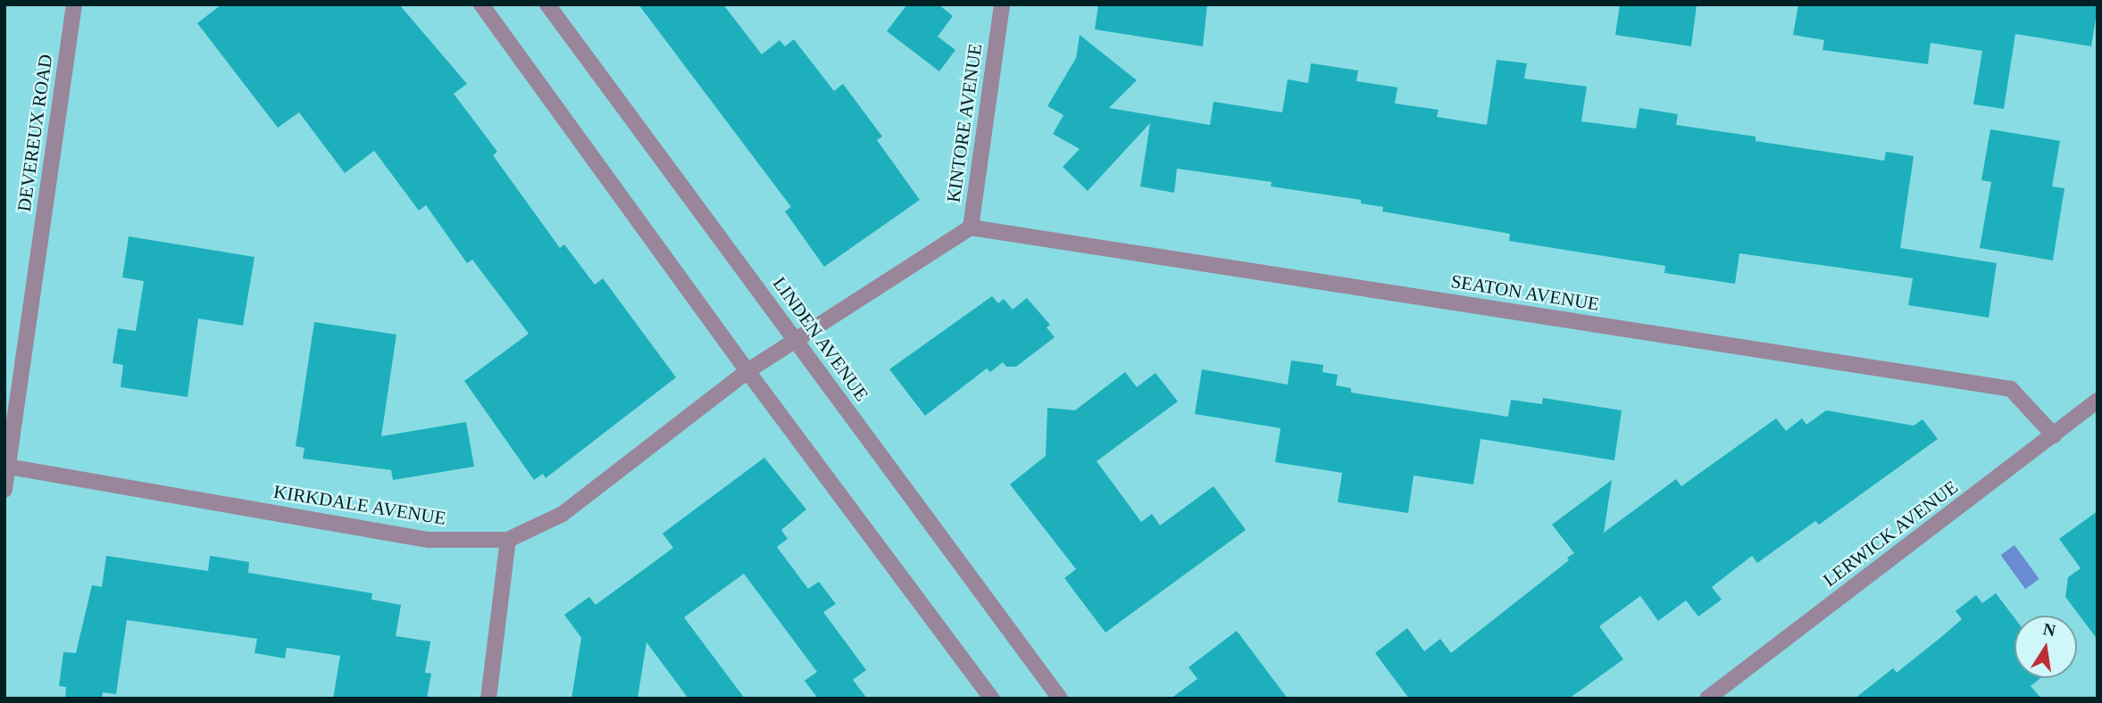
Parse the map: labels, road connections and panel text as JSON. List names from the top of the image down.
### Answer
{
  "streets": {
    "street": [
      "KINTORE AVENUE",
      "DEVEREUX ROAD",
      "SEATON AVENUE",
      "LINDEN AVENUE",
      "KIRKDALE AVENUE",
      "LERWICK AVENUE"
    ]
  },
  "crossings": [
    ["KINTORE AVENUE", "SEATON AVENUE"],
    ["KINTORE AVENUE", "LINDEN AVENUE"],
    ["KINTORE AVENUE", "KIRKDALE AVENUE"],
    ["DEVEREUX ROAD", "KIRKDALE AVENUE"],
    ["SEATON AVENUE", "LERWICK AVENUE"],
    ["LINDEN AVENUE", "KIRKDALE AVENUE"]
  ],
  "north": "top"
}
